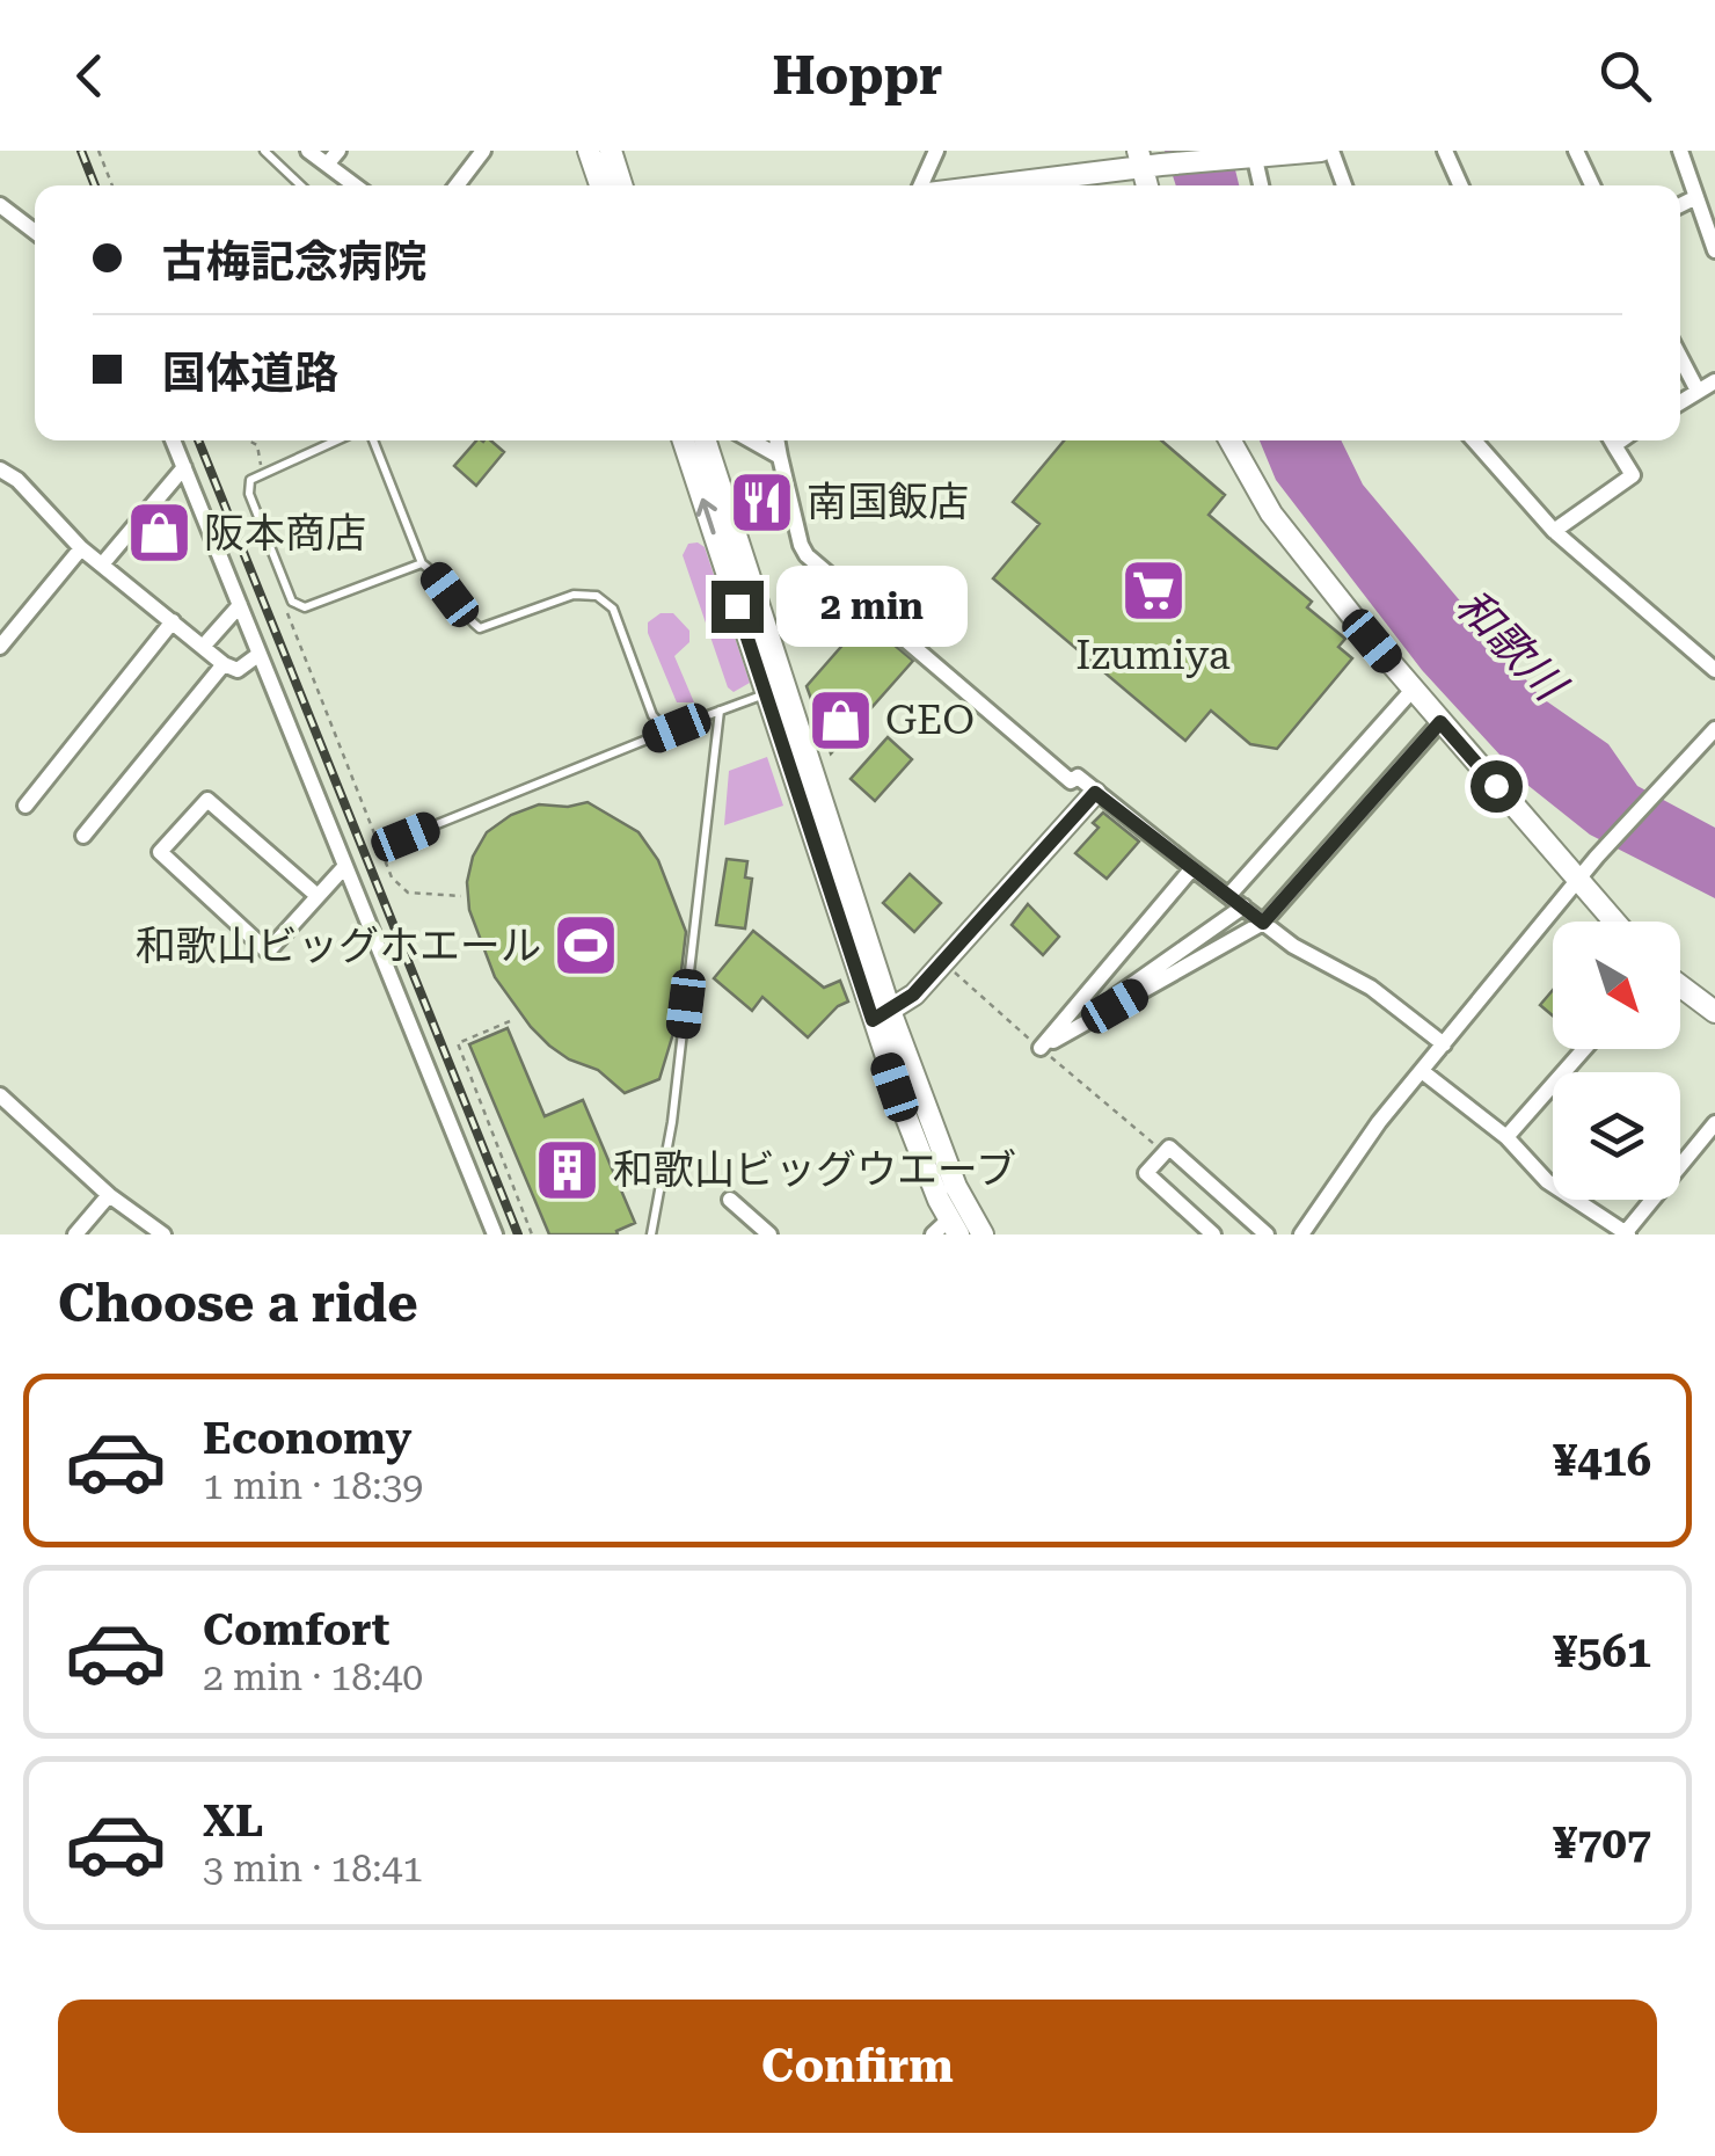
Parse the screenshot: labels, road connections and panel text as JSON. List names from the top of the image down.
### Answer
{
  "water": ["和歌川"],
  "places": {
    "restaurant": ["南国飯店"],
    "shop": ["阪本商店", "GEO"],
    "supermarket": ["Izumiya"],
    "sports": ["和歌山ビッグホエール"],
    "building": ["和歌山ビッグウエーブ"]
  },
  "north": "bottom right",
  "page": {
    "header": "Hoppr",
    "banner": ["古梅記念病院", "国体道路"],
    "bubble": "2 min",
    "heading": "Choose a ride",
    "list": [
      {
        "name": "Economy",
        "note": "1 min · 18:39",
        "value": "¥416"
      },
      {
        "name": "Comfort",
        "note": "2 min · 18:40",
        "value": "¥561"
      },
      {
        "name": "XL",
        "note": "3 min · 18:41",
        "value": "¥707"
      }
    ],
    "buttons": "Confirm"
  }
}
